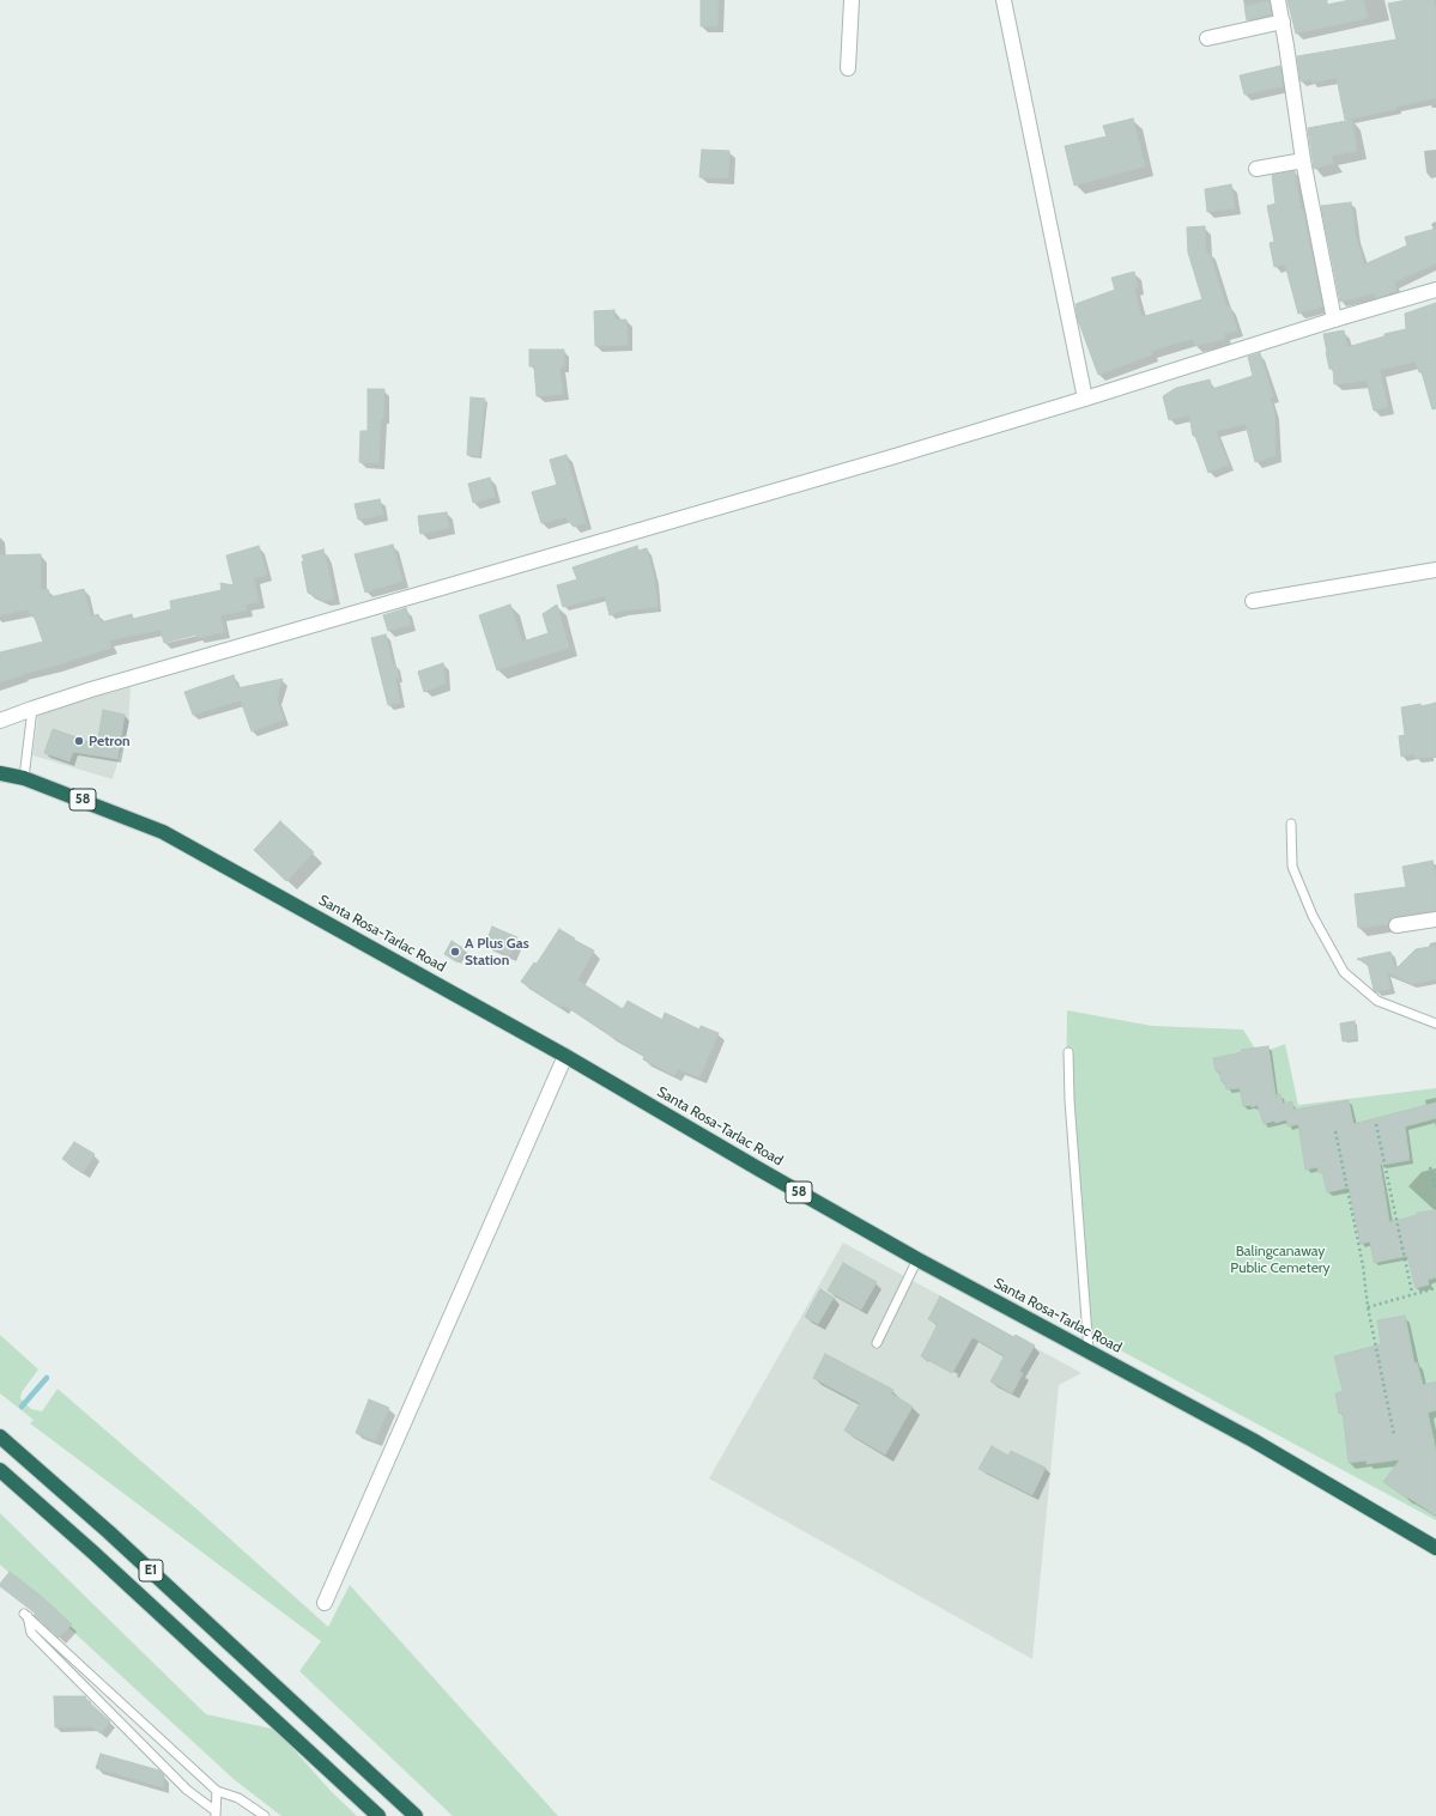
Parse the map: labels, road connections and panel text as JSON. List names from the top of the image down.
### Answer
{
  "streets": {
    "highway": ["58", "Santa Rosa-Tarlac Road", "E1"]
  },
  "parks": ["Balingcanaway Public Cemetery"],
  "places": ["Petron", "A Plus Gas Station"]
}
